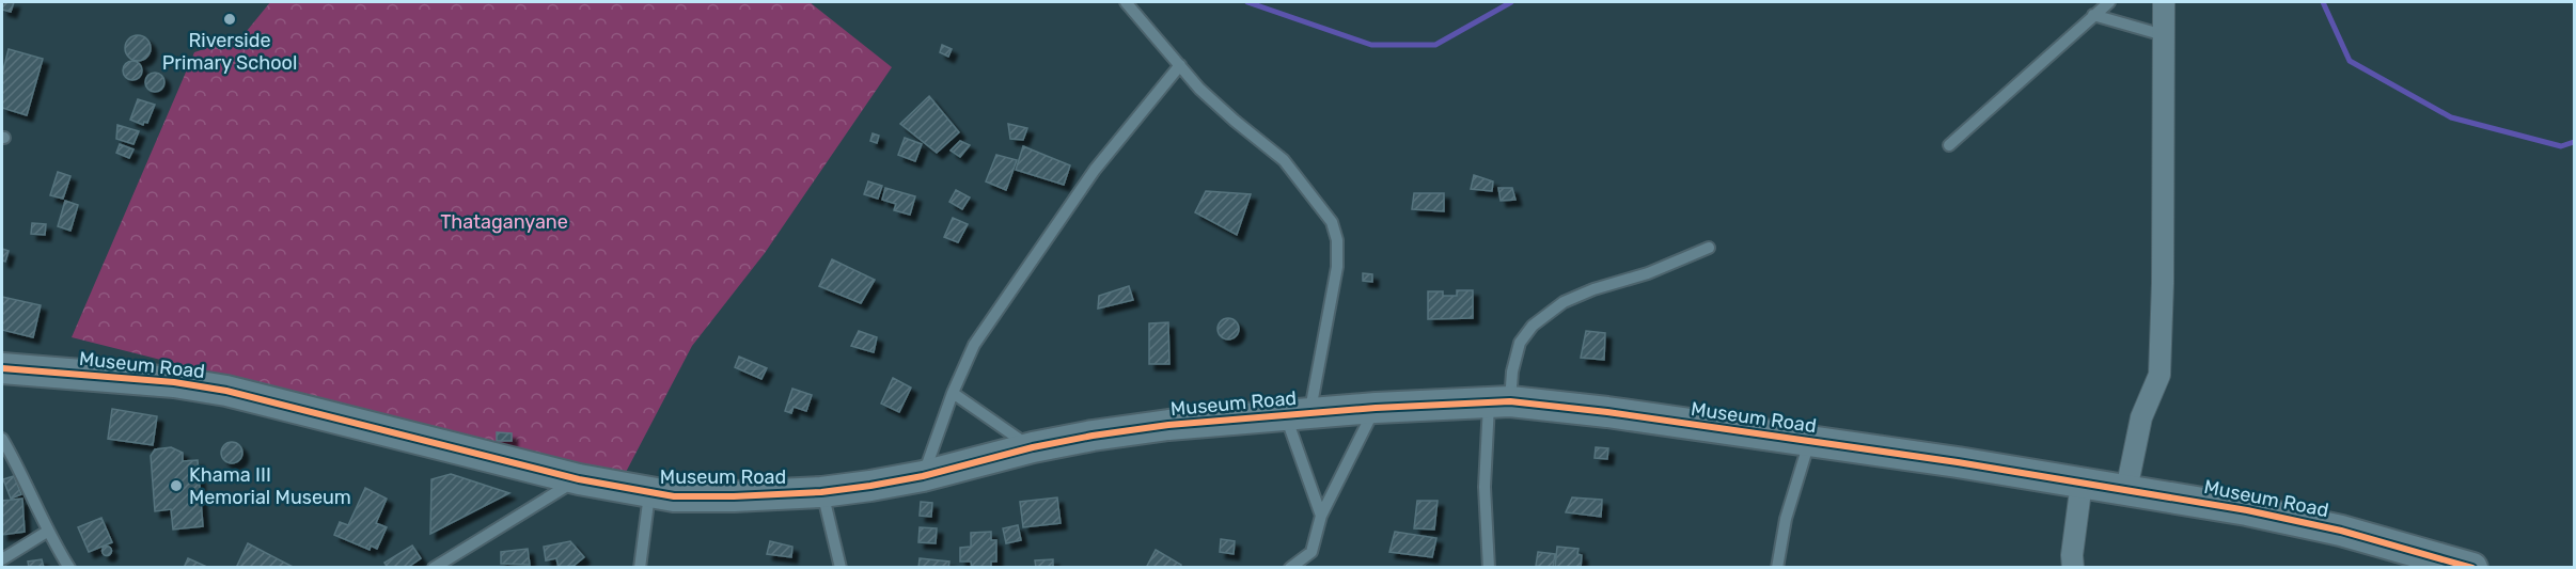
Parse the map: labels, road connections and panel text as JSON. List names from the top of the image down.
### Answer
{
  "streets": {
    "street": ["Museum Road"]
  },
  "parks": ["Thataganyane"],
  "places": ["Riverside Primary School", "Khama III Memorial Museum"]
}
